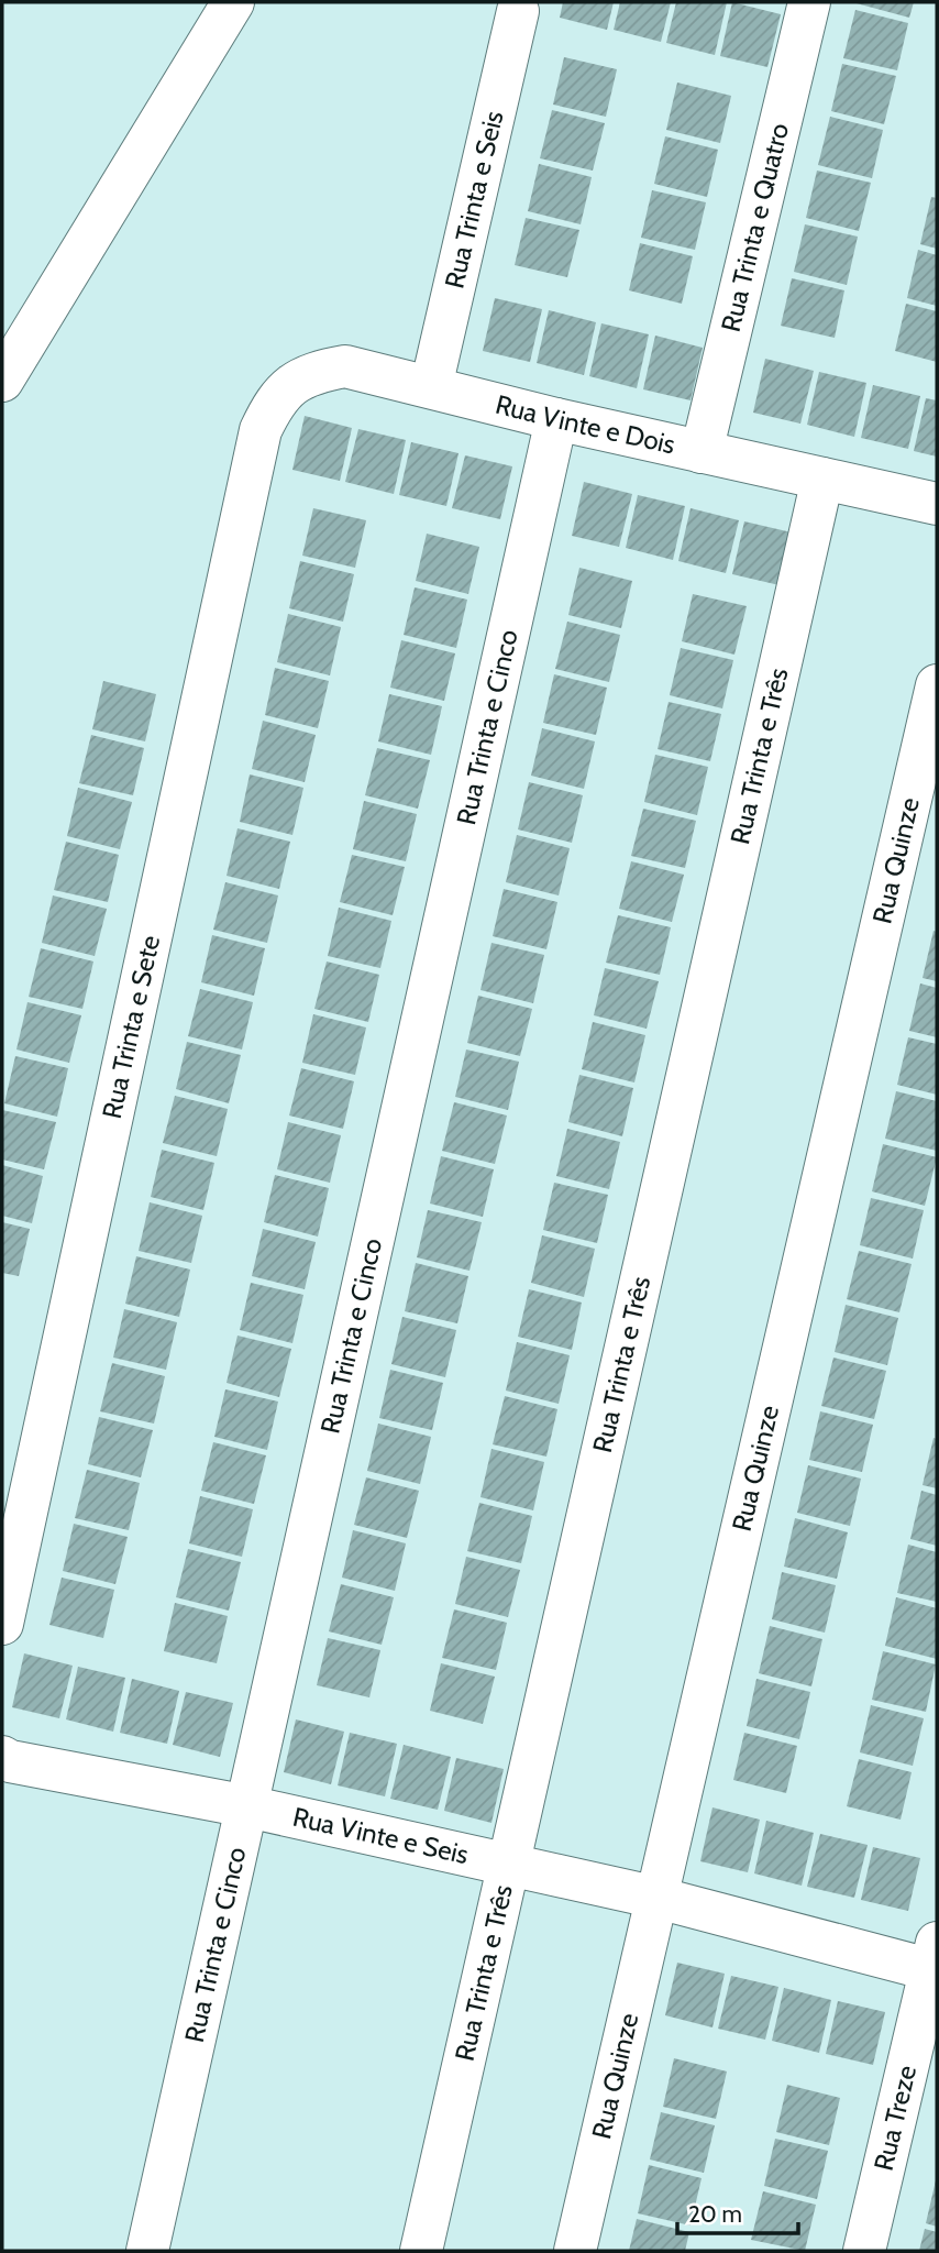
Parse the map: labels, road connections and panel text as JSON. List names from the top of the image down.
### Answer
{
  "streets": {
    "street": [
      "Rua Trinta e Seis",
      "Rua Trinta e Quatro",
      "Rua Vinte e Dois",
      "Rua Trinta e Cinco",
      "Rua Trinta e Três",
      "Rua Quinze",
      "Rua Trinta e Sete",
      "Rua Vinte e Seis",
      "Rua Treze"
    ]
  },
  "crossings": [
    ["Rua Trinta e Seis", "Rua Vinte e Dois"],
    ["Rua Trinta e Quatro", "Rua Vinte e Dois"],
    ["Rua Vinte e Dois", "Rua Trinta e Cinco"],
    ["Rua Vinte e Dois", "Rua Trinta e Três"],
    ["Rua Vinte e Dois", "Rua Trinta e Sete"],
    ["Rua Trinta e Cinco", "Rua Vinte e Seis"],
    ["Rua Trinta e Três", "Rua Vinte e Seis"],
    ["Rua Quinze", "Rua Vinte e Seis"],
    ["Rua Vinte e Seis", "Rua Treze"]
  ],
  "scale_bar": "20 m"
}
